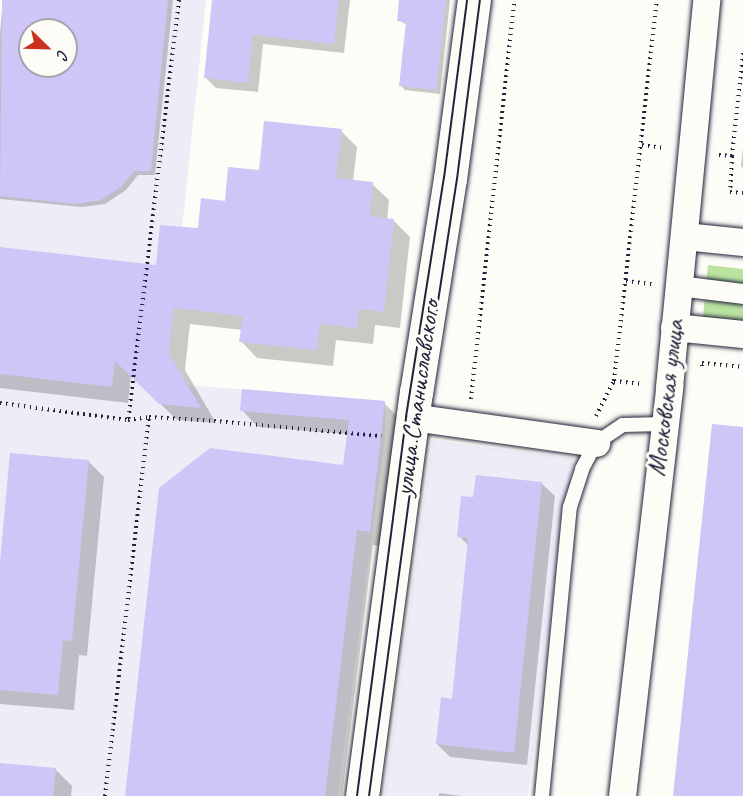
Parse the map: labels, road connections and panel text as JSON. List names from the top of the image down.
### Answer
{
  "streets": {
    "street": ["улица Станиславского", "Московская улица"]
  },
  "north": "bottom right"
}
